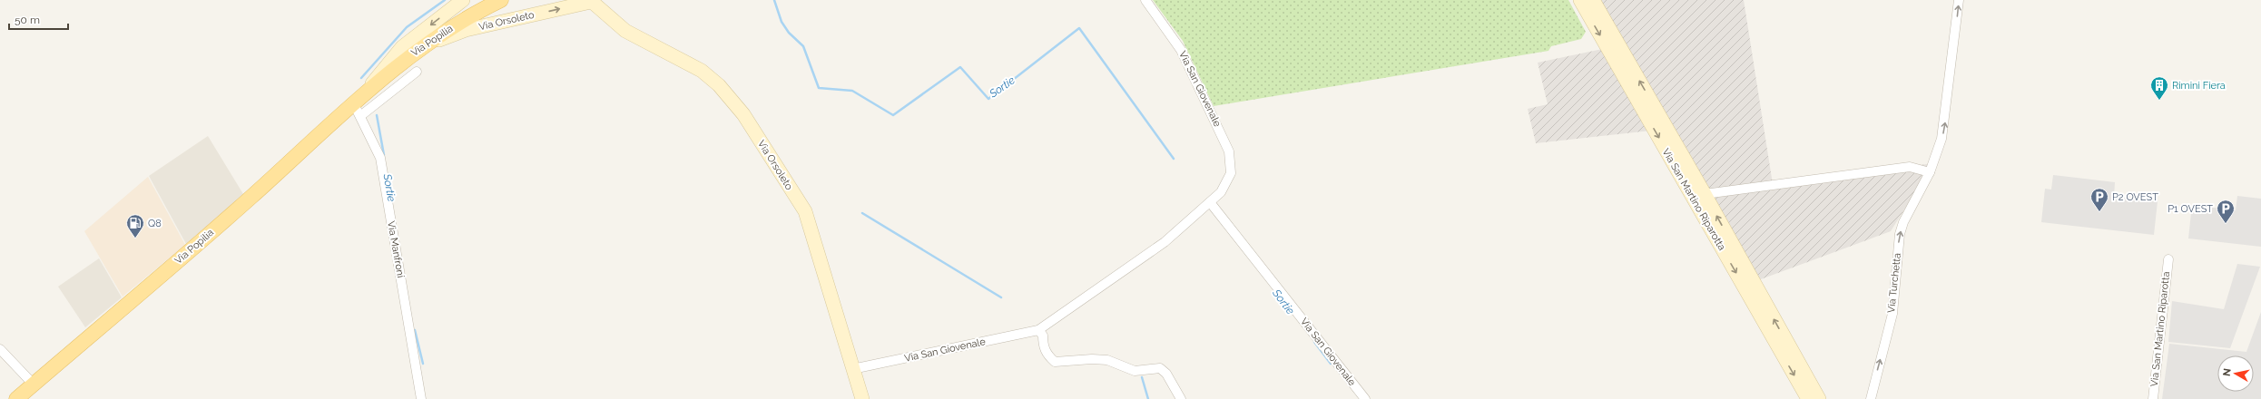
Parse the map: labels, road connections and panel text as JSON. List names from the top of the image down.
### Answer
{
  "streets": {
    "main road": ["Via Popilia"],
    "street": [
      "Via Orsoleto",
      "Via San Giovenale",
      "Via San Martino Riparotta",
      "Via Manfroni",
      "Via Turchetta"
    ]
  },
  "crossings": [
    ["Via Orsoleto", "Via Popilia"],
    ["Via Orsoleto", "Via San Giovenale"],
    ["Via Popilia", "Via Manfroni"]
  ],
  "one_way": ["Via Turchetta"],
  "water": ["Sortie"],
  "places": {
    "building": ["Rimini Fiera"],
    "parking": ["P2 OVEST", "P1 OVEST"],
    "fuel station": ["Q8"]
  },
  "scale_bar": "50 m",
  "north": "left"
}
